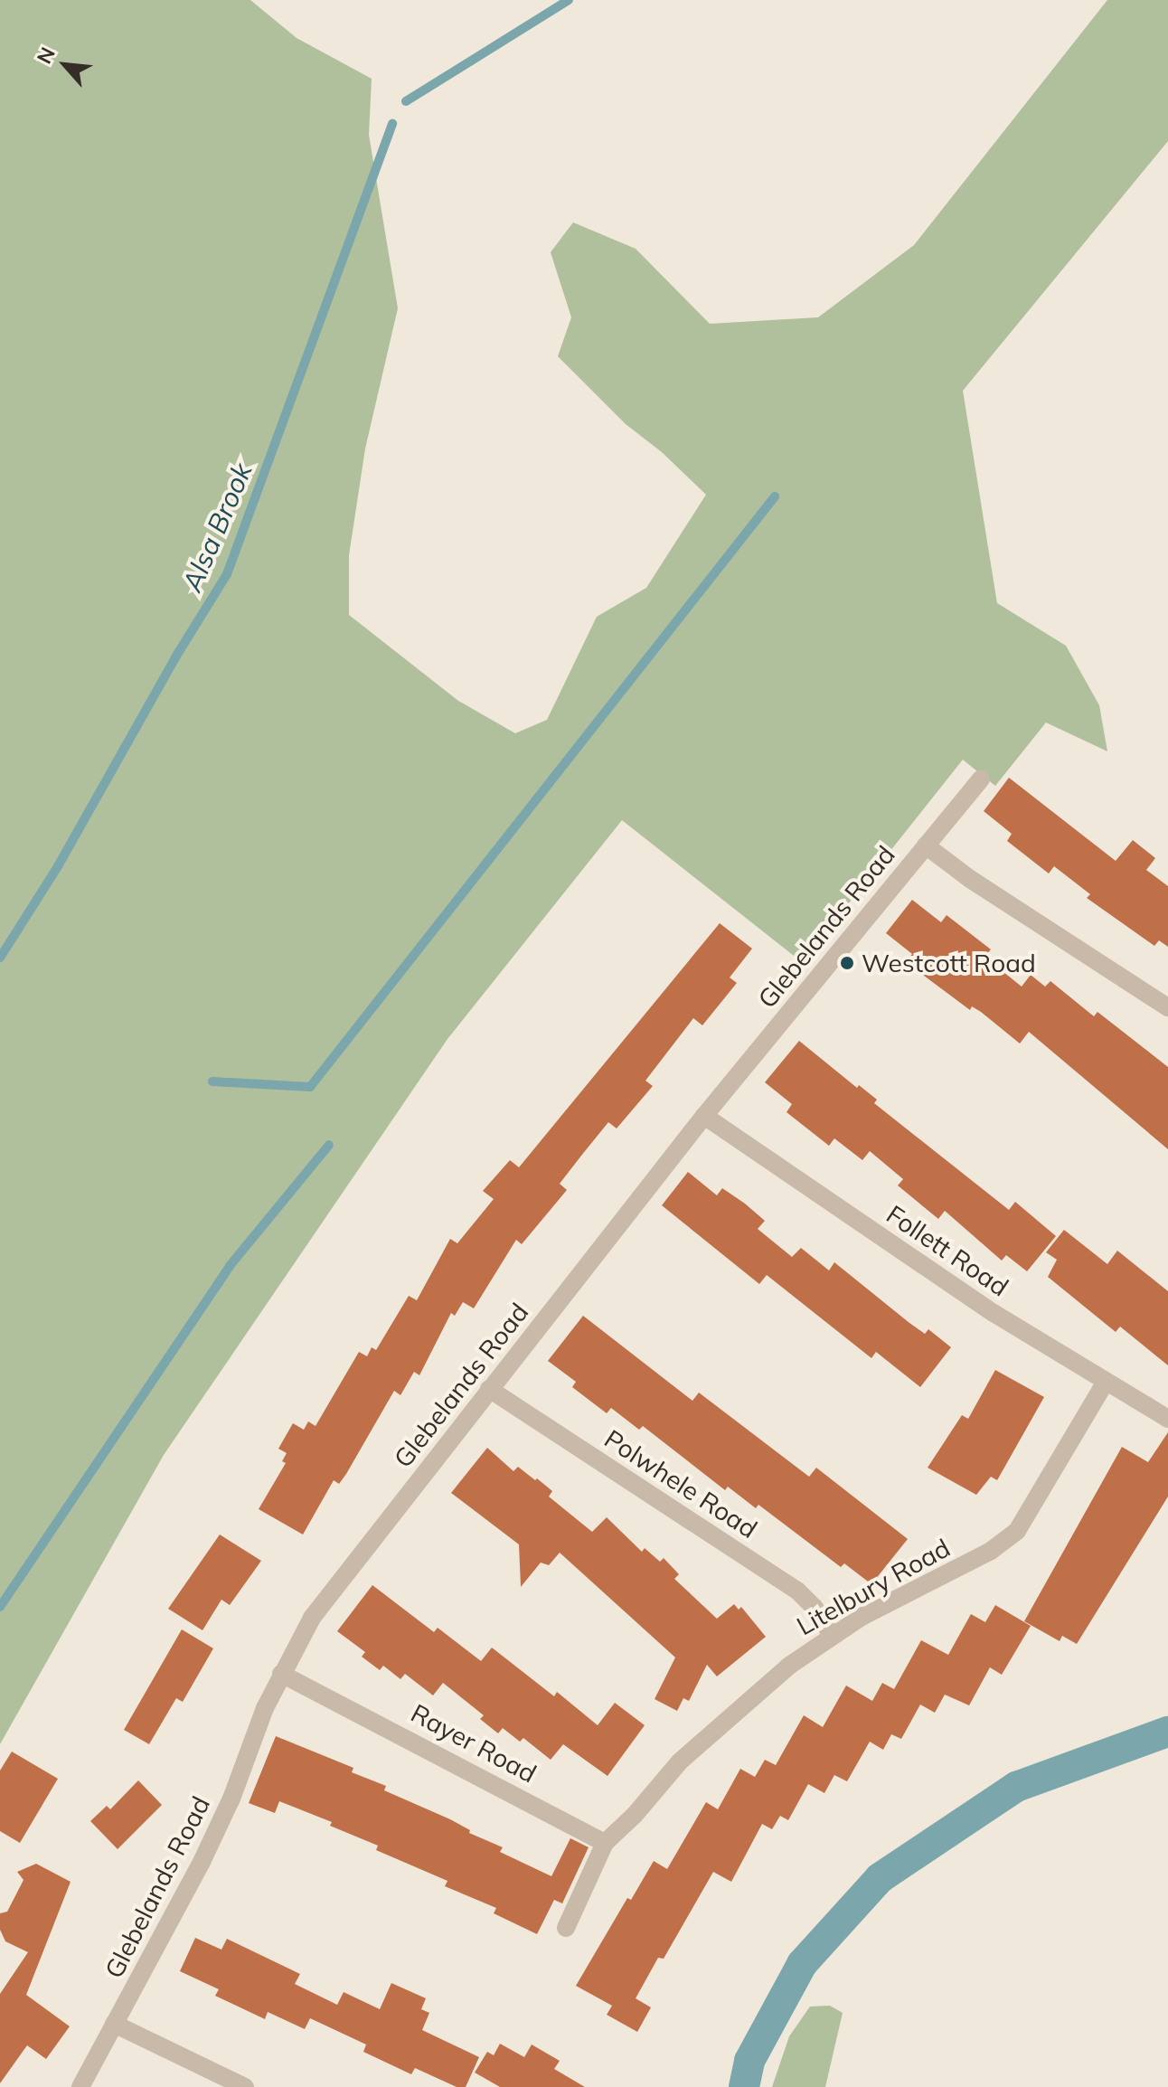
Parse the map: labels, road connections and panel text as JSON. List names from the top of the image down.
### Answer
{
  "streets": {
    "street": [
      "Glebelands Road",
      "Follett Road",
      "Polwhele Road",
      "Litelbury Road",
      "Rayer Road"
    ]
  },
  "crossings": [
    ["Glebelands Road", "Follett Road"],
    ["Glebelands Road", "Polwhele Road"],
    ["Glebelands Road", "Rayer Road"],
    ["Follett Road", "Litelbury Road"],
    ["Polwhele Road", "Litelbury Road"],
    ["Litelbury Road", "Rayer Road"]
  ],
  "water": ["Alsa Brook"],
  "places": ["Westcott Road"],
  "north": "top left"
}
